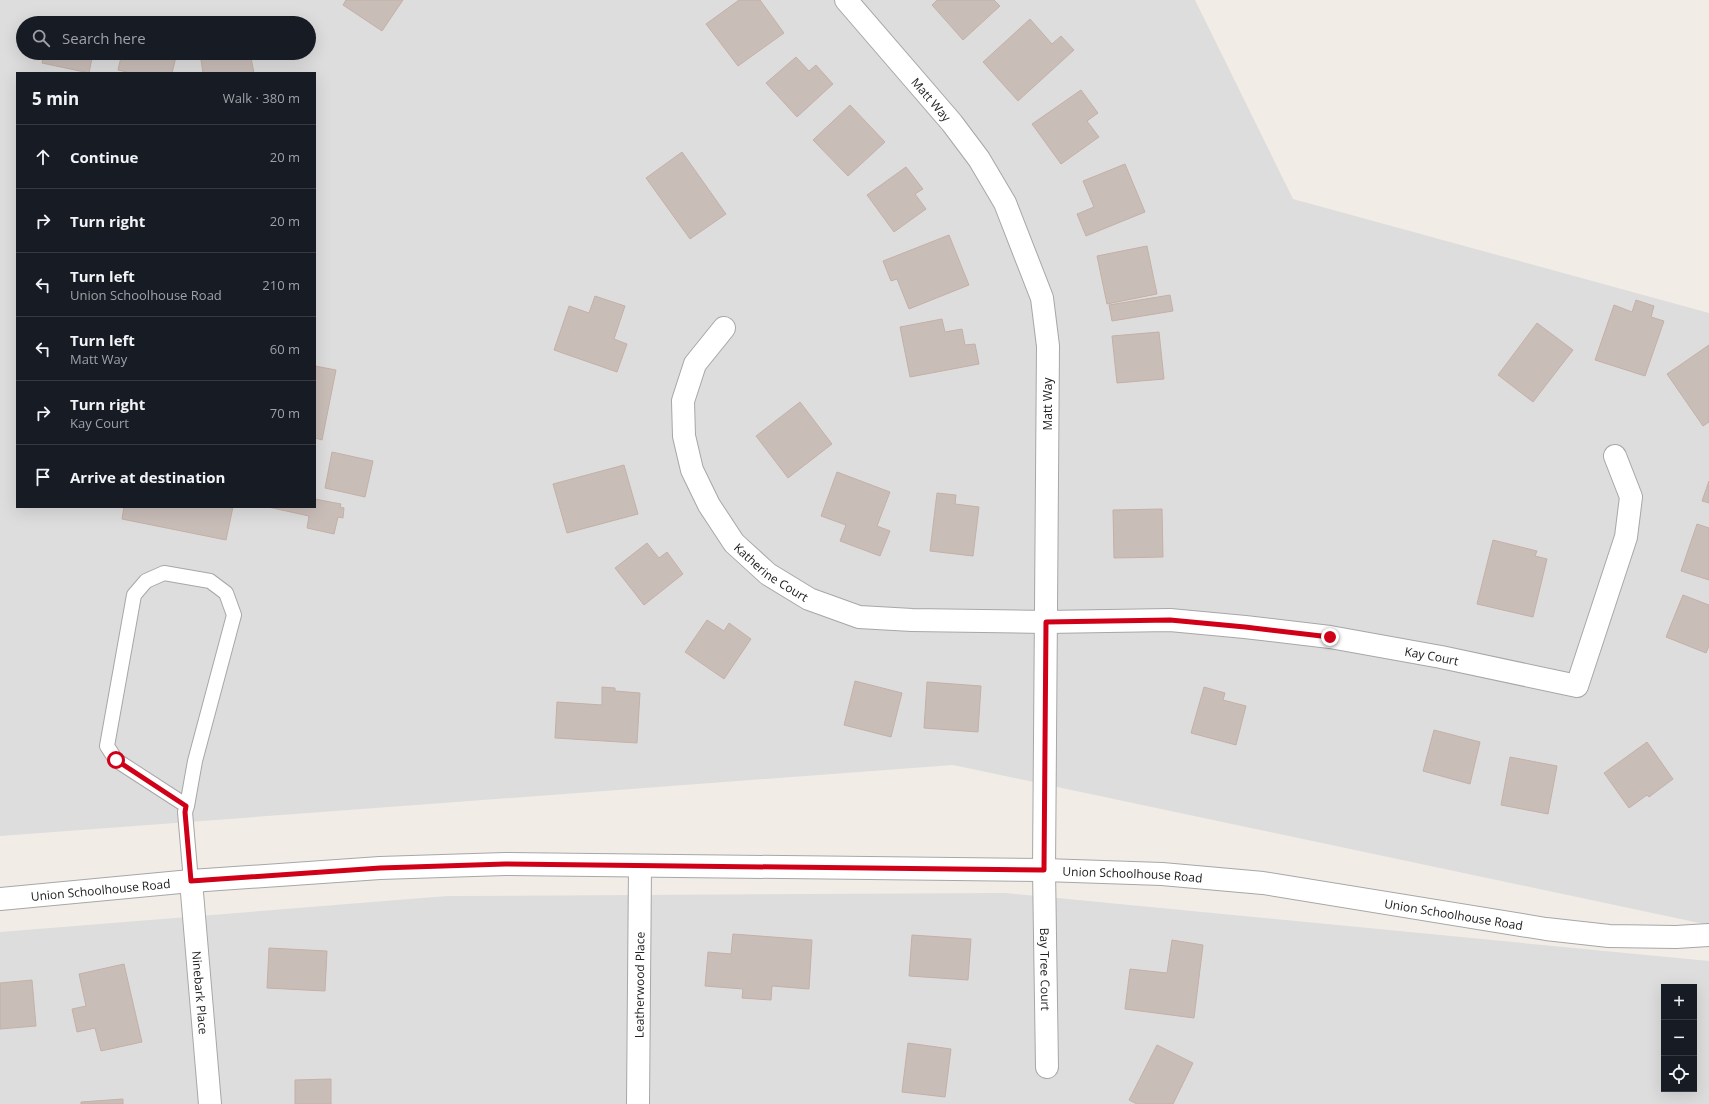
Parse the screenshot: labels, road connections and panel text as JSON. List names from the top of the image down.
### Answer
{
  "streets": {
    "street": [
      "Matt Way",
      "Katherine Court",
      "Kay Court",
      "Union Schoolhouse Road",
      "Bay Tree Court",
      "Leatherwood Place",
      "Ninebark Place"
    ]
  },
  "crossings": [
    ["Matt Way", "Katherine Court"],
    ["Matt Way", "Kay Court"],
    ["Matt Way", "Union Schoolhouse Road"],
    ["Matt Way", "Bay Tree Court"],
    ["Katherine Court", "Kay Court"],
    ["Union Schoolhouse Road", "Bay Tree Court"],
    ["Union Schoolhouse Road", "Leatherwood Place"],
    ["Union Schoolhouse Road", "Ninebark Place"]
  ],
  "page": {
    "search": "Search here",
    "heading": ["5 min", "Walk · 380 m"],
    "list": [
      ["Continue", "20 m"],
      ["Turn right", "20 m"],
      ["Turn left", "Union Schoolhouse Road", "210 m"],
      ["Turn left", "Matt Way", "60 m"],
      ["Turn right", "Kay Court", "70 m"],
      "Arrive at destination"
    ],
    "map_buttons": ["+", "−"]
  }
}
